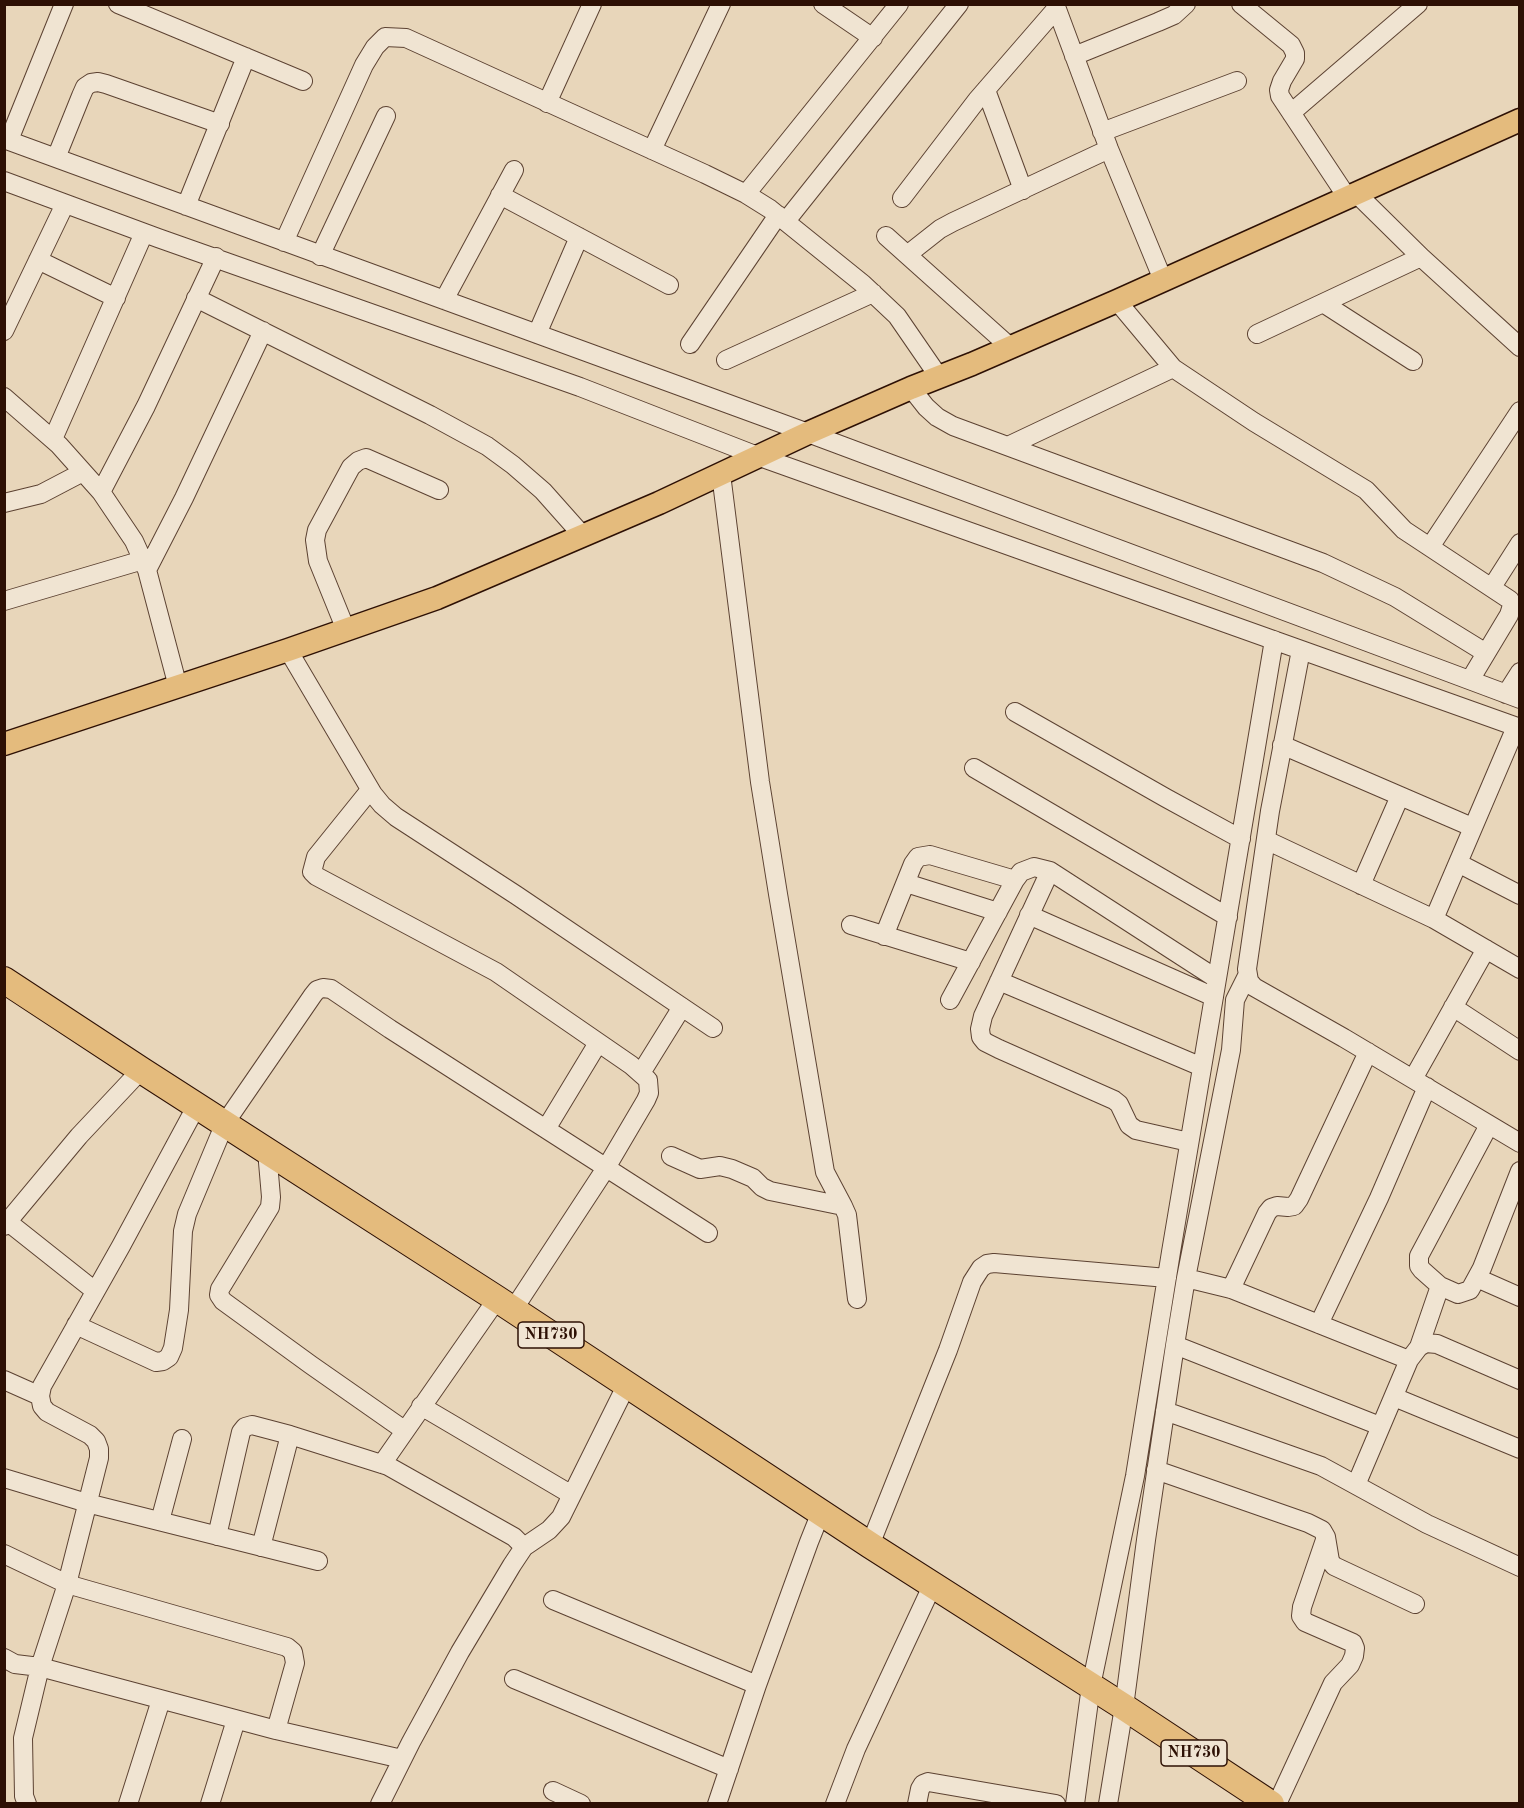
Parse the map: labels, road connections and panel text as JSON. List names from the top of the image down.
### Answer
{
  "streets": {
    "highway": ["NH730"]
  }
}
